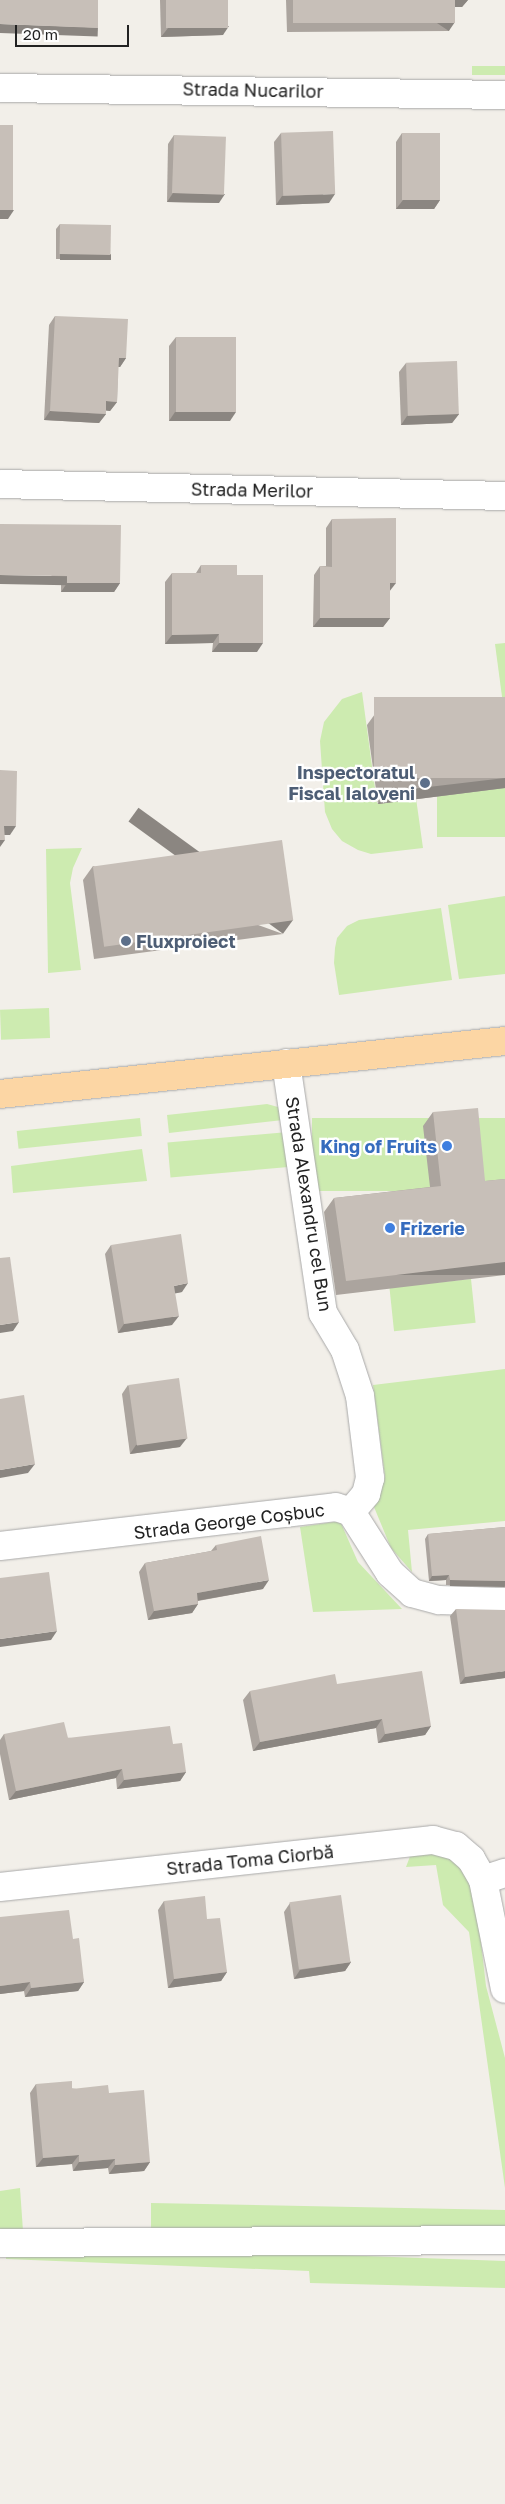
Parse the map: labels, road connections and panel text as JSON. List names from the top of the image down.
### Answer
{
  "streets": {
    "street": [
      "Strada Nucarilor",
      "Strada Merilor",
      "Strada Alexandru cel Bun",
      "Strada George Coșbuc",
      "Strada Toma Ciorbă"
    ]
  },
  "crossings": [
    ["Strada Alexandru cel Bun", "Strada George Coșbuc"]
  ],
  "places": [
    "Inspectoratul Fiscal Ialoveni",
    "Fluxproiect",
    "King of Fruits",
    "Frizerie"
  ],
  "scale_bar": "20 m"
}
